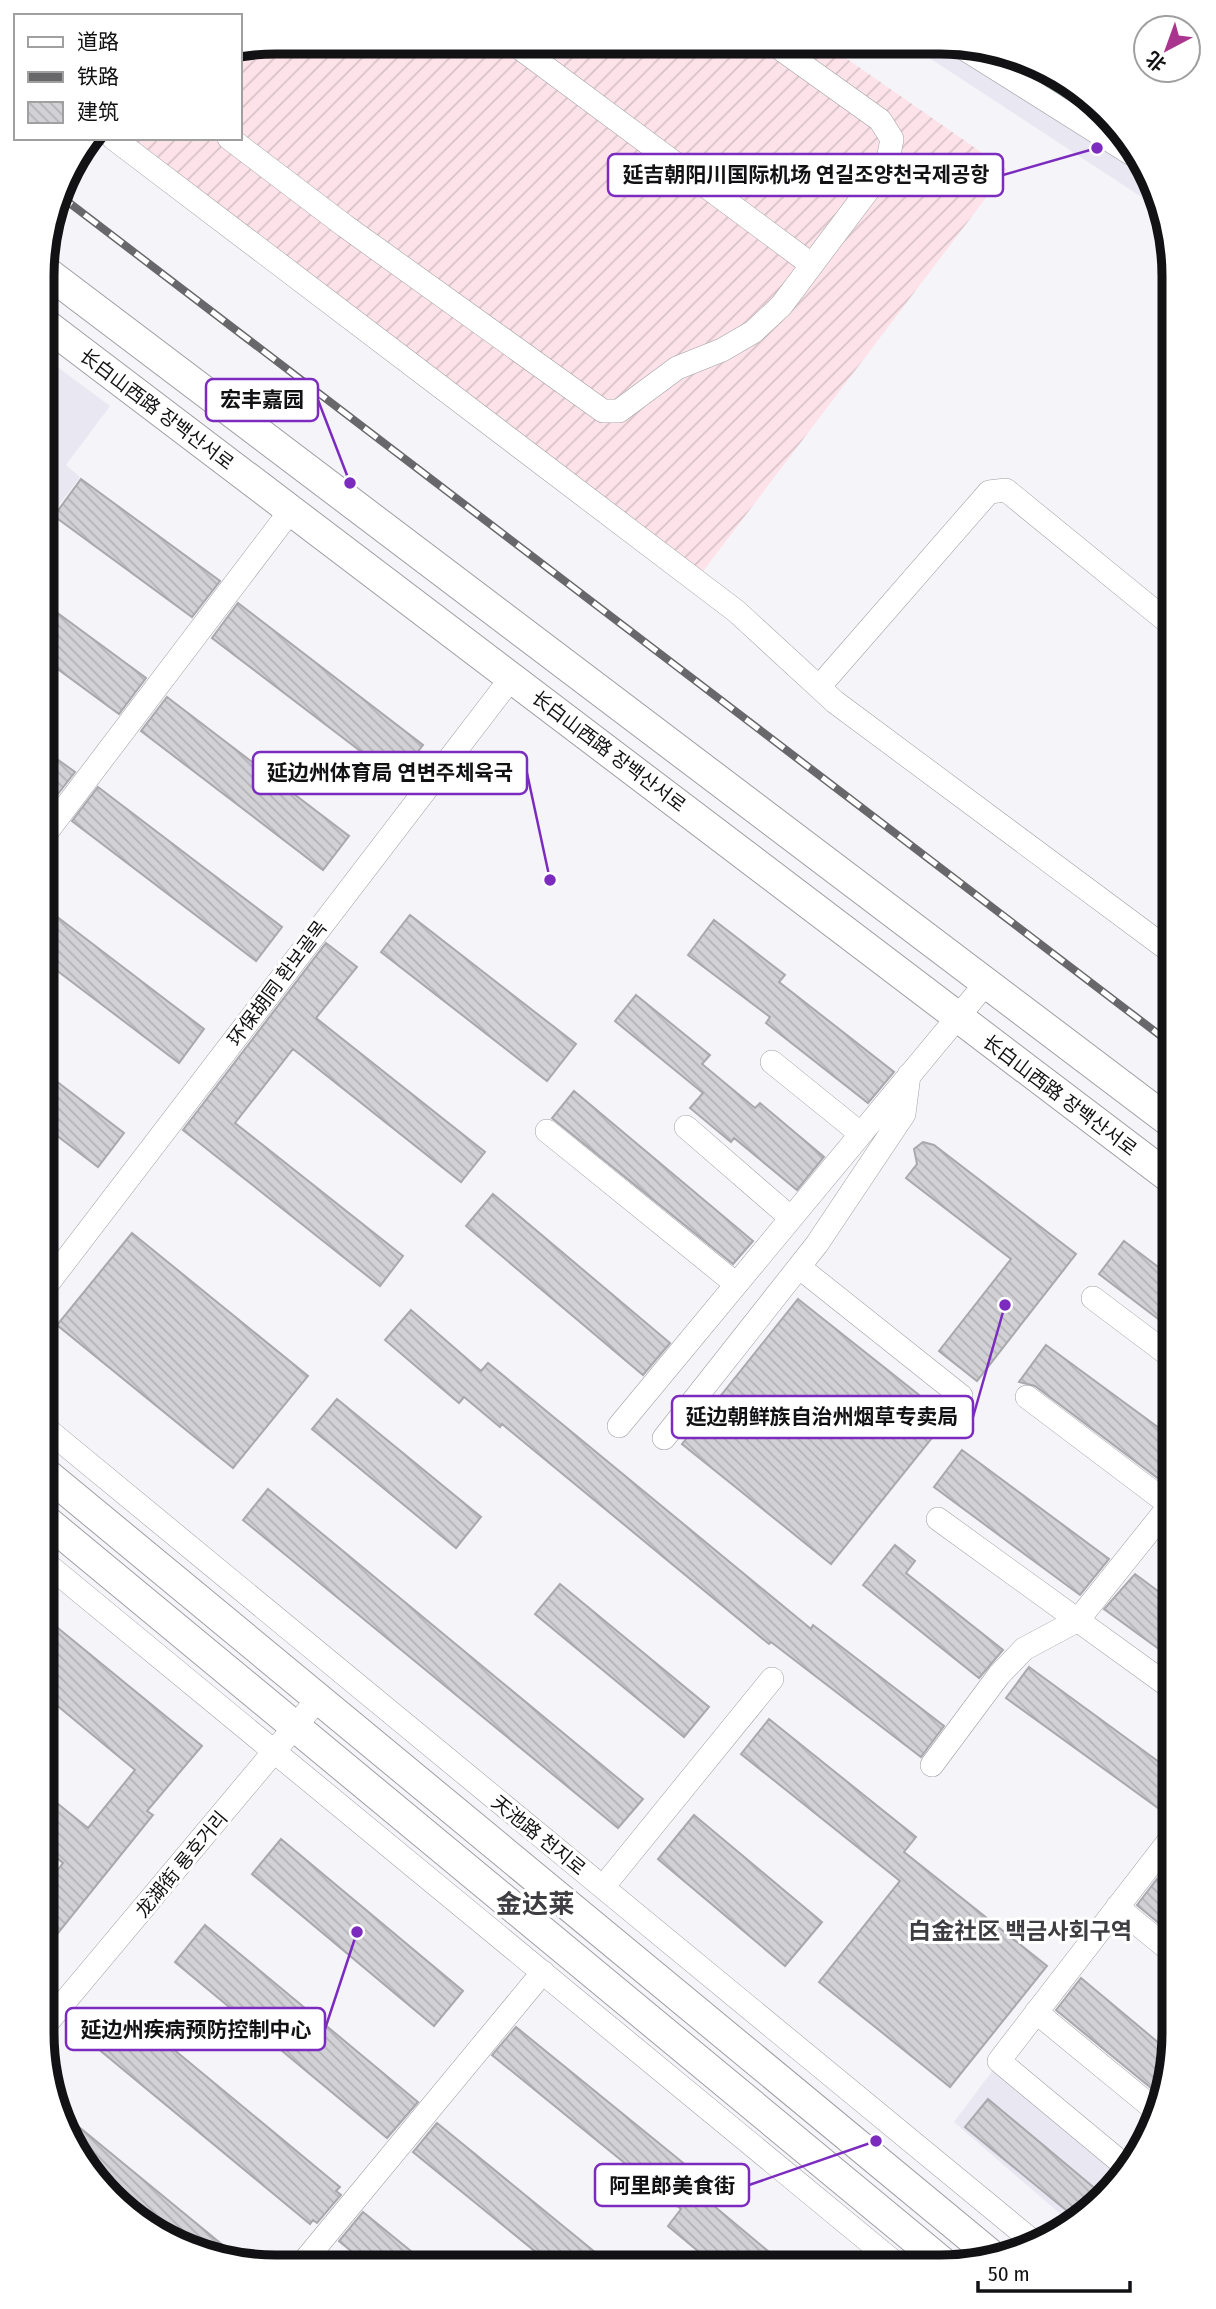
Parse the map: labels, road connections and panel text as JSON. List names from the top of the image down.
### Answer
{
  "streets": {
    "main road": ["长白山西路 장백산서로", "天池路 천지로"],
    "street": ["环保胡同 환보골목", "龙湖街 룡호거리"]
  },
  "crossings": [
    ["长白山西路 장백산서로", "环保胡同 환보골목"],
    ["天池路 천지로", "龙湖街 룡호거리"]
  ],
  "districts": ["金达莱", "白金社区 백금사회구역"],
  "places": [
    "延吉朝阳川国际机场 연길조양천국제공항",
    "宏丰嘉园",
    "延边州体育局 연변주체육국",
    "延边朝鲜族自治州烟草专卖局",
    "延边州疾病预防控制中心",
    "阿里郎美食街"
  ],
  "legend": ["道路", "铁路", "建筑"],
  "scale_bar": "50 m",
  "north": "bottom left"
}
